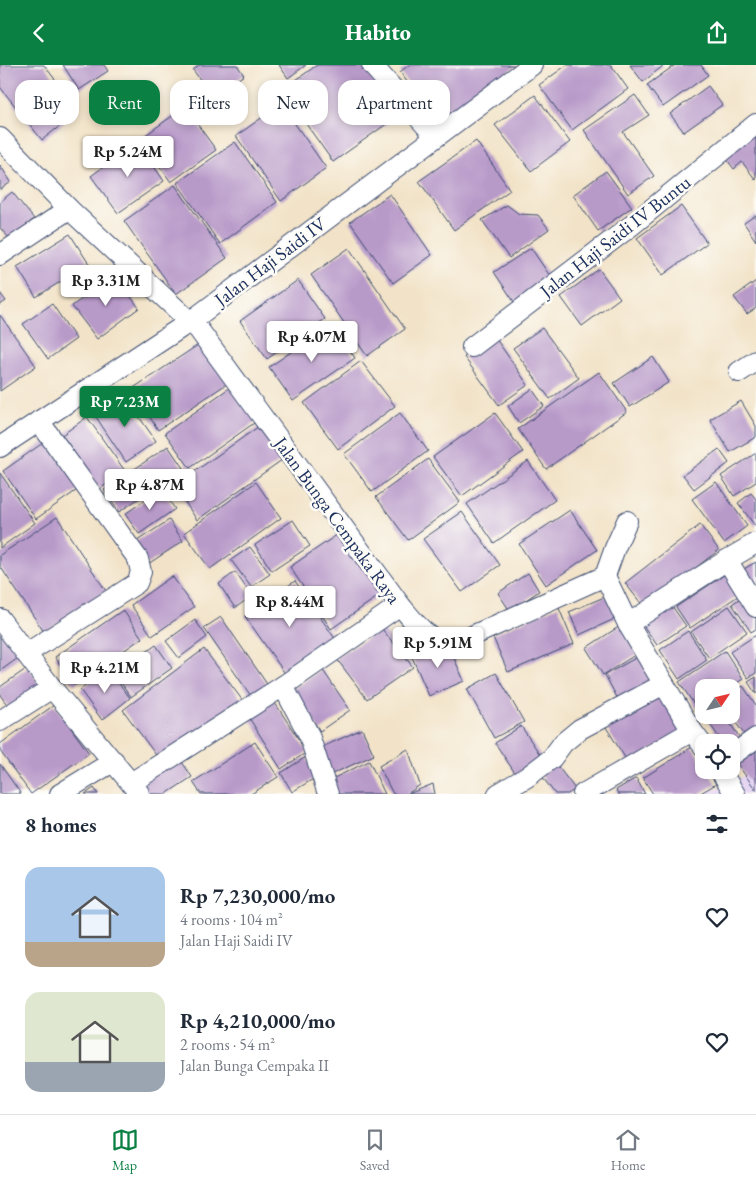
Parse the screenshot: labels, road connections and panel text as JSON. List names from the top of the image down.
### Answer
{
  "streets": {
    "street": ["Jalan Haji Saidi IV Buntu", "Jalan Haji Saidi IV", "Jalan Bunga Cempaka Raya"]
  },
  "crossings": [
    ["Jalan Haji Saidi IV", "Jalan Bunga Cempaka Raya"]
  ],
  "north": "top right",
  "page": {
    "header": "Habito",
    "chip": [
      "Buy",
      "Rent",
      "Filters",
      "New",
      "Apartment"
    ],
    "price": [
      "Rp 5.24M",
      "Rp 3.31M",
      "Rp 4.07M",
      "Rp 7.23M",
      "Rp 4.87M",
      "Rp 8.44M",
      "Rp 5.91M",
      "Rp 4.21M"
    ],
    "heading": "8 homes",
    "list": [
      {
        "name": "Rp 7,230,000/mo",
        "note": "4 rooms · 104 m² · Jalan Haji Saidi IV"
      },
      {
        "name": "Rp 4,210,000/mo",
        "note": "2 rooms · 54 m² · Jalan Bunga Cempaka II"
      }
    ],
    "tabs": ["Map", "Saved", "Home"]
  }
}
